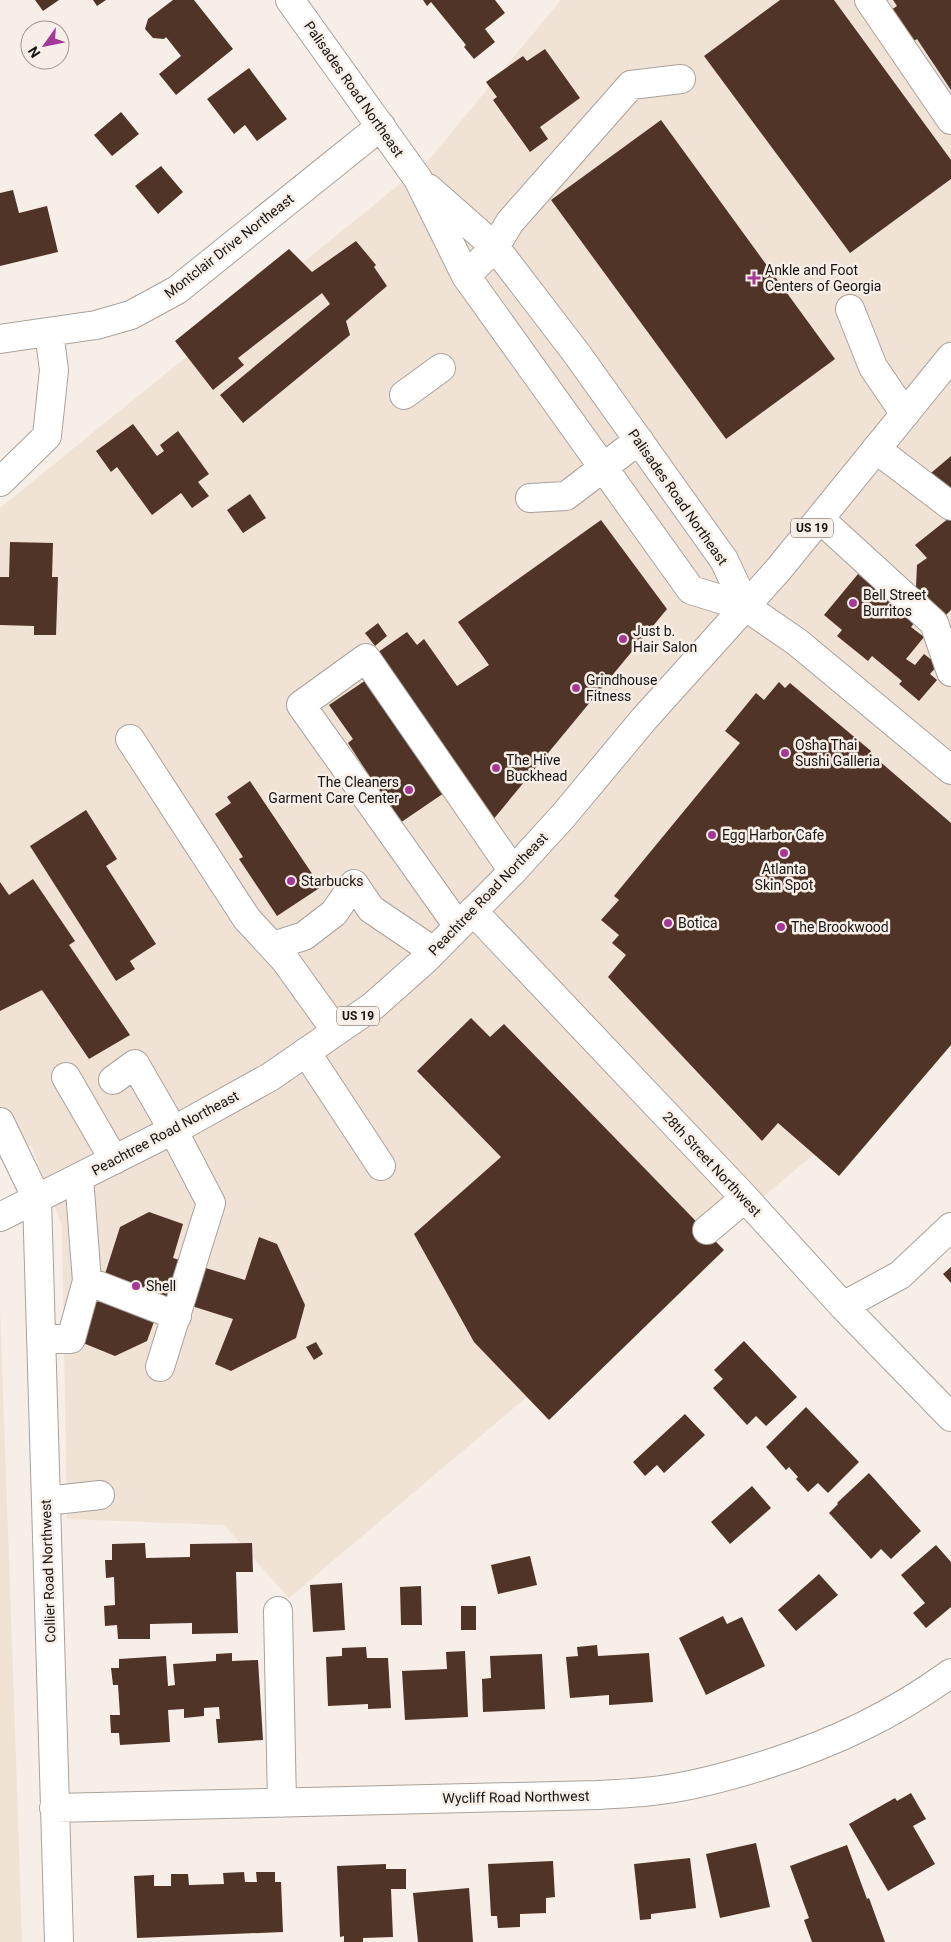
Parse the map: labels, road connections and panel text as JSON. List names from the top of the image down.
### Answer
{
  "streets": {
    "main road": [
      "Palisades Road Northeast",
      "Montclair Drive Northeast",
      "US 19",
      "Peachtree Road Northeast",
      "28th Street Northwest",
      "Collier Road Northwest",
      "Wycliff Road Northwest"
    ]
  },
  "crossings": [
    ["Palisades Road Northeast", "Montclair Drive Northeast"],
    ["Palisades Road Northeast", "Peachtree Road Northeast"],
    ["US 19", "Peachtree Road Northeast"],
    ["Peachtree Road Northeast", "28th Street Northwest"],
    ["Peachtree Road Northeast", "Collier Road Northwest"],
    ["Collier Road Northwest", "Wycliff Road Northwest"]
  ],
  "places": {
    "health": ["Ankle and Foot Centers of Georgia"],
    "other": [
      "Bell Street Burritos",
      "Just b. Hair Salon",
      "Grindhouse Fitness",
      "Osha Thai Sushi Galleria",
      "The Hive Buckhead",
      "The Cleaners Garment Care Center",
      "Egg Harbor Cafe",
      "Atlanta Skin Spot",
      "Starbucks",
      "Botica",
      "The Brookwood",
      "Shell"
    ]
  },
  "north": "bottom left"
}
